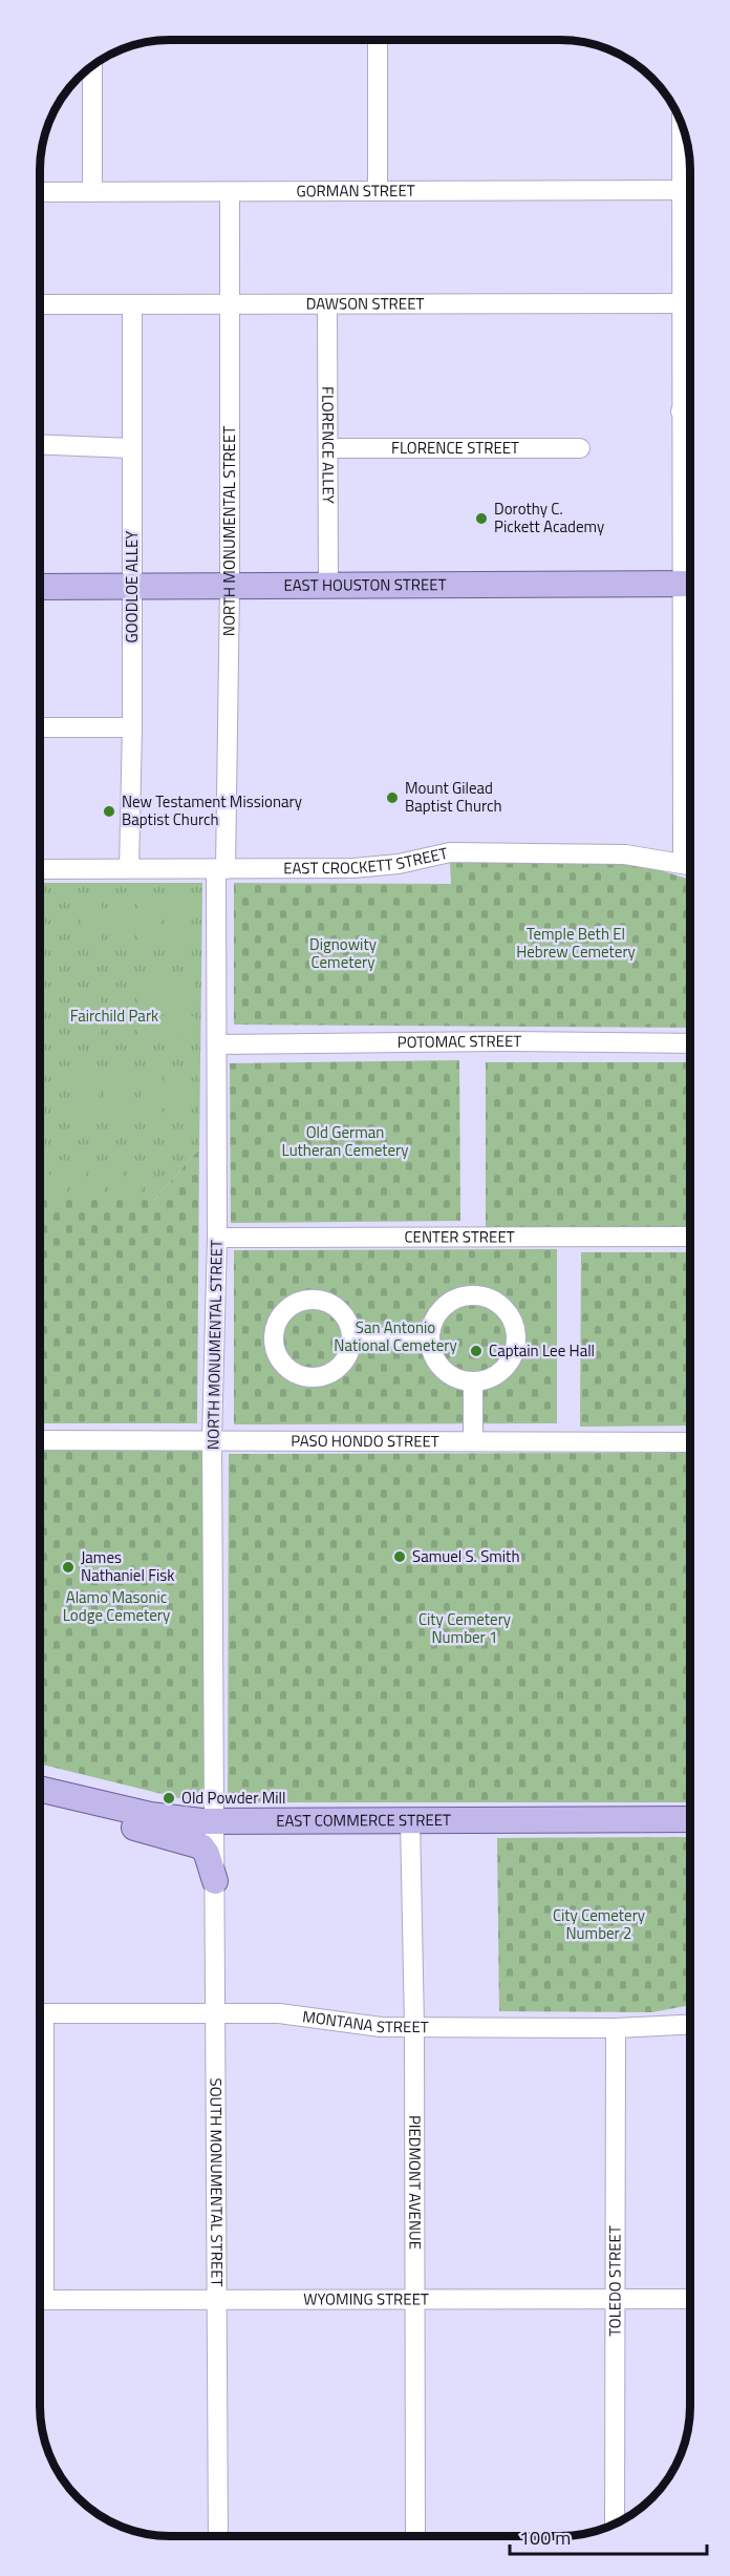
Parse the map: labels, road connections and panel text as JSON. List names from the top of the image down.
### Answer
{
  "streets": {
    "main road": ["EAST HOUSTON STREET", "EAST COMMERCE STREET"],
    "street": [
      "GORMAN STREET",
      "DAWSON STREET",
      "FLORENCE ALLEY",
      "FLORENCE STREET",
      "NORTH MONUMENTAL STREET",
      "GOODLOE ALLEY",
      "EAST CROCKETT STREET",
      "POTOMAC STREET",
      "CENTER STREET",
      "PASO HONDO STREET",
      "MONTANA STREET",
      "PIEDMONT AVENUE",
      "SOUTH MONUMENTAL STREET",
      "TOLEDO STREET",
      "WYOMING STREET"
    ]
  },
  "crossings": [
    ["GORMAN STREET", "NORTH MONUMENTAL STREET"],
    ["DAWSON STREET", "FLORENCE ALLEY"],
    ["DAWSON STREET", "NORTH MONUMENTAL STREET"],
    ["DAWSON STREET", "GOODLOE ALLEY"],
    ["FLORENCE ALLEY", "FLORENCE STREET"],
    ["FLORENCE ALLEY", "EAST HOUSTON STREET"],
    ["NORTH MONUMENTAL STREET", "EAST HOUSTON STREET"],
    ["NORTH MONUMENTAL STREET", "EAST CROCKETT STREET"],
    ["NORTH MONUMENTAL STREET", "POTOMAC STREET"],
    ["NORTH MONUMENTAL STREET", "CENTER STREET"],
    ["NORTH MONUMENTAL STREET", "PASO HONDO STREET"],
    ["NORTH MONUMENTAL STREET", "EAST COMMERCE STREET"],
    ["NORTH MONUMENTAL STREET", "SOUTH MONUMENTAL STREET"],
    ["EAST HOUSTON STREET", "GOODLOE ALLEY"],
    ["GOODLOE ALLEY", "EAST CROCKETT STREET"],
    ["EAST COMMERCE STREET", "PIEDMONT AVENUE"],
    ["EAST COMMERCE STREET", "SOUTH MONUMENTAL STREET"],
    ["MONTANA STREET", "PIEDMONT AVENUE"],
    ["MONTANA STREET", "SOUTH MONUMENTAL STREET"],
    ["MONTANA STREET", "TOLEDO STREET"],
    ["PIEDMONT AVENUE", "WYOMING STREET"],
    ["SOUTH MONUMENTAL STREET", "WYOMING STREET"],
    ["TOLEDO STREET", "WYOMING STREET"]
  ],
  "parks": [
    "Temple Beth El Hebrew Cemetery",
    "Dignowity Cemetery",
    "Fairchild Park",
    "Old German Lutheran Cemetery",
    "San Antonio National Cemetery",
    "Alamo Masonic Lodge Cemetery",
    "City Cemetery Number 1",
    "City Cemetery Number 2"
  ],
  "places": [
    "Dorothy C. Pickett Academy",
    "Mount Gilead Baptist Church",
    "New Testament Missionary Baptist Church",
    "Captain Lee Hall",
    "Samuel S. Smith",
    "James Nathaniel Fisk",
    "Old Powder Mill"
  ],
  "scale_bar": "100 m"
}
